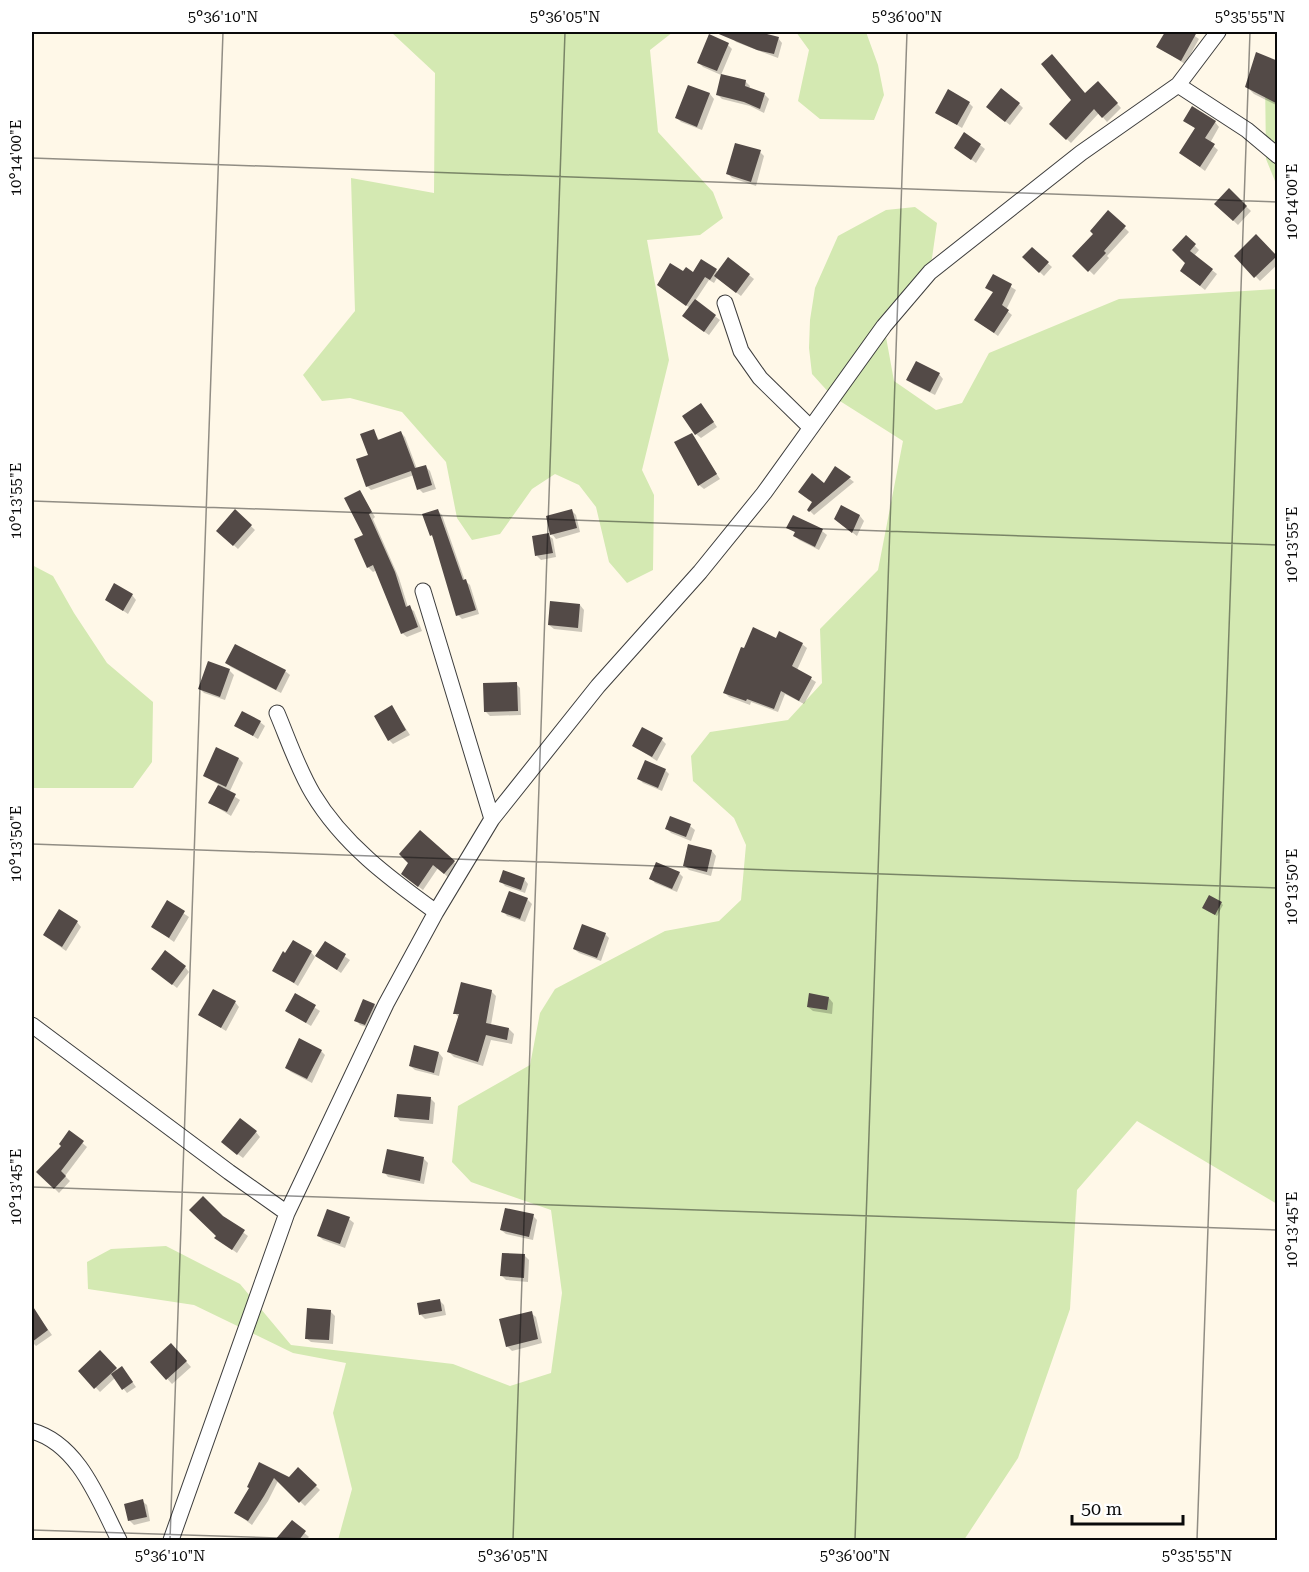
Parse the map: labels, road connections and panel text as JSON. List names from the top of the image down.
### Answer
{
  "scale_bar": "50 m",
  "coordinates": [
    "5°36'10\"N",
    "5°36'05\"N",
    "5°36'00\"N",
    "5°35'55\"N",
    "10°14'00\"E",
    "10°13'55\"E",
    "10°13'50\"E",
    "10°13'45\"E"
  ]
}
